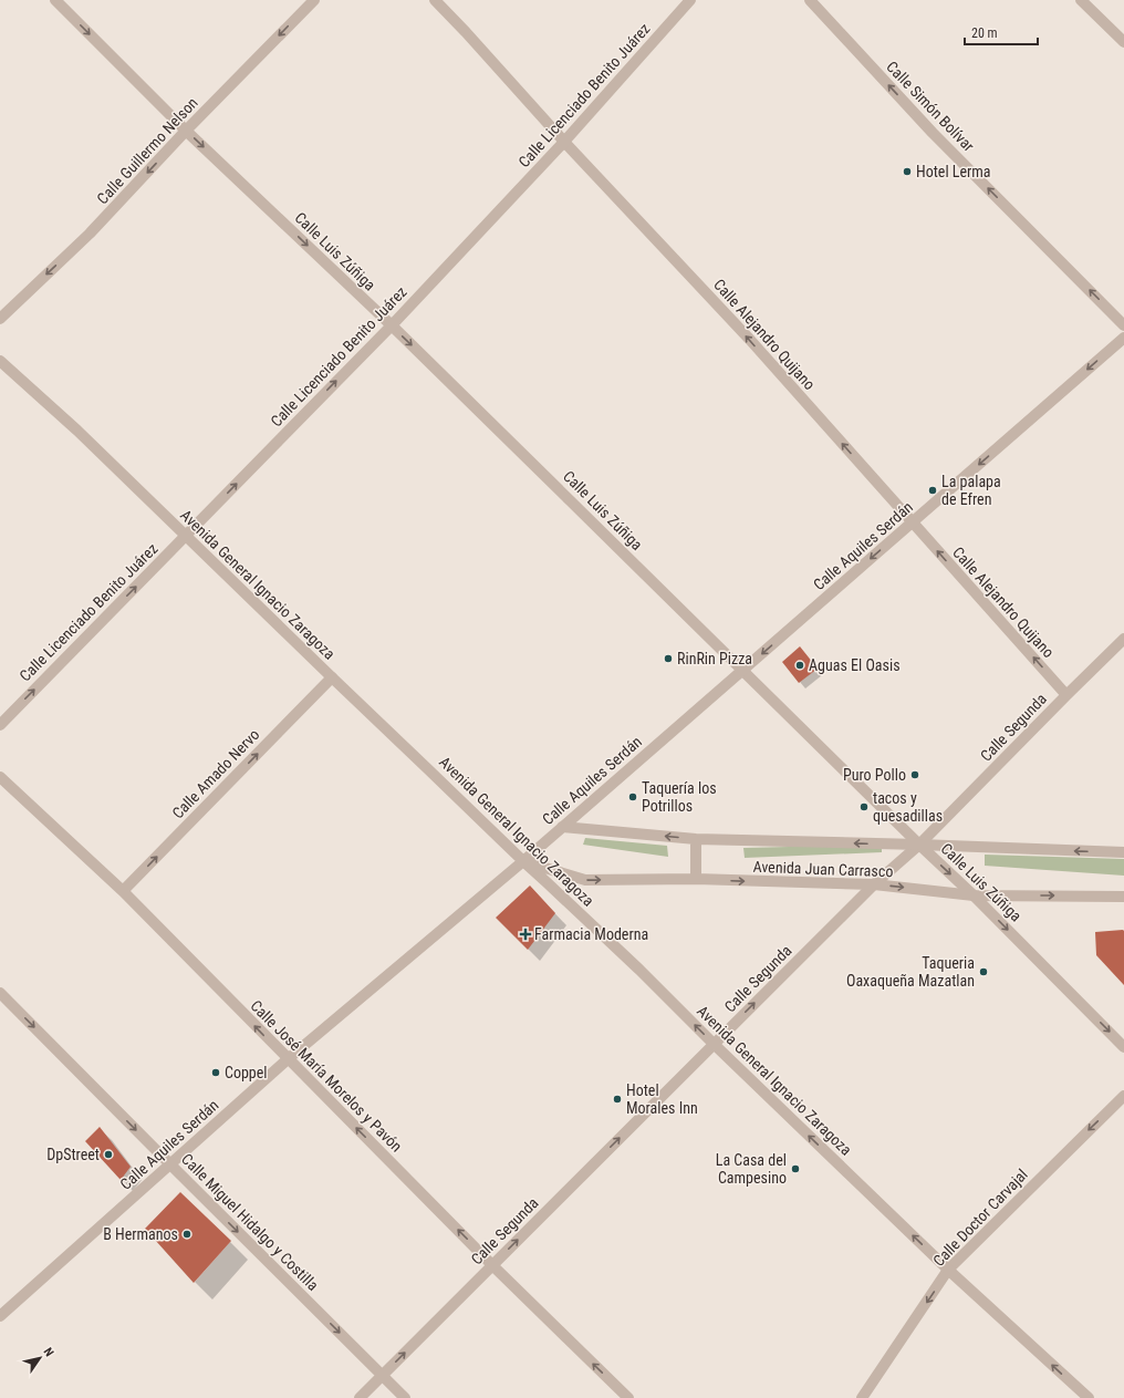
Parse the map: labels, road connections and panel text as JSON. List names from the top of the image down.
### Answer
{
  "streets": {
    "street": [
      "Calle Licenciado Benito Juárez",
      "Calle Simón Bolívar",
      "Calle Guillermo Nelson",
      "Calle Luis Zúñiga",
      "Calle Alejandro Quijano",
      "Calle Aquiles Serdán",
      "Avenida General Ignacio Zaragoza",
      "Calle Segunda",
      "Calle Amado Nervo",
      "Avenida Juan Carrasco",
      "Calle José María Morelos y Pavón",
      "Calle Doctor Carvajal",
      "Calle Miguel Hidalgo y Costilla"
    ]
  },
  "crossings": [
    ["Calle Licenciado Benito Juárez", "Calle Luis Zúñiga"],
    ["Calle Licenciado Benito Juárez", "Calle Alejandro Quijano"],
    ["Calle Licenciado Benito Juárez", "Avenida General Ignacio Zaragoza"],
    ["Calle Guillermo Nelson", "Calle Luis Zúñiga"],
    ["Calle Luis Zúñiga", "Calle Aquiles Serdán"],
    ["Calle Luis Zúñiga", "Calle Segunda"],
    ["Calle Luis Zúñiga", "Avenida Juan Carrasco"],
    ["Calle Alejandro Quijano", "Calle Aquiles Serdán"],
    ["Calle Alejandro Quijano", "Calle Segunda"],
    ["Calle Aquiles Serdán", "Avenida General Ignacio Zaragoza"],
    ["Calle Aquiles Serdán", "Avenida Juan Carrasco"],
    ["Calle Aquiles Serdán", "Calle José María Morelos y Pavón"],
    ["Calle Aquiles Serdán", "Calle Miguel Hidalgo y Costilla"],
    ["Avenida General Ignacio Zaragoza", "Calle Segunda"],
    ["Avenida General Ignacio Zaragoza", "Calle Amado Nervo"],
    ["Avenida General Ignacio Zaragoza", "Avenida Juan Carrasco"],
    ["Avenida General Ignacio Zaragoza", "Calle Doctor Carvajal"],
    ["Calle Segunda", "Avenida Juan Carrasco"],
    ["Calle Segunda", "Calle José María Morelos y Pavón"],
    ["Calle Segunda", "Calle Miguel Hidalgo y Costilla"],
    ["Calle Amado Nervo", "Calle José María Morelos y Pavón"]
  ],
  "one_way": [
    "Calle Licenciado Benito Juárez",
    "Calle Simón Bolívar",
    "Calle Guillermo Nelson",
    "Calle Luis Zúñiga",
    "Calle Alejandro Quijano",
    "Avenida General Ignacio Zaragoza",
    "Calle Segunda",
    "Calle Amado Nervo",
    "Calle José María Morelos y Pavón",
    "Calle Doctor Carvajal",
    "Calle Miguel Hidalgo y Costilla"
  ],
  "places": {
    "other": [
      "Hotel Lerma",
      "La palapa de Efren",
      "RinRin Pizza",
      "Aguas El Oasis",
      "Puro Pollo",
      "Taquería los Potrillos",
      "tacos y quesadillas",
      "Taqueria Oaxaqueña Mazatlan",
      "Coppel",
      "Hotel Morales Inn",
      "DpStreet",
      "La Casa del Campesino",
      "B Hermanos"
    ],
    "health": ["Farmacia Moderna"]
  },
  "scale_bar": "20 m",
  "north": "top right"
}
